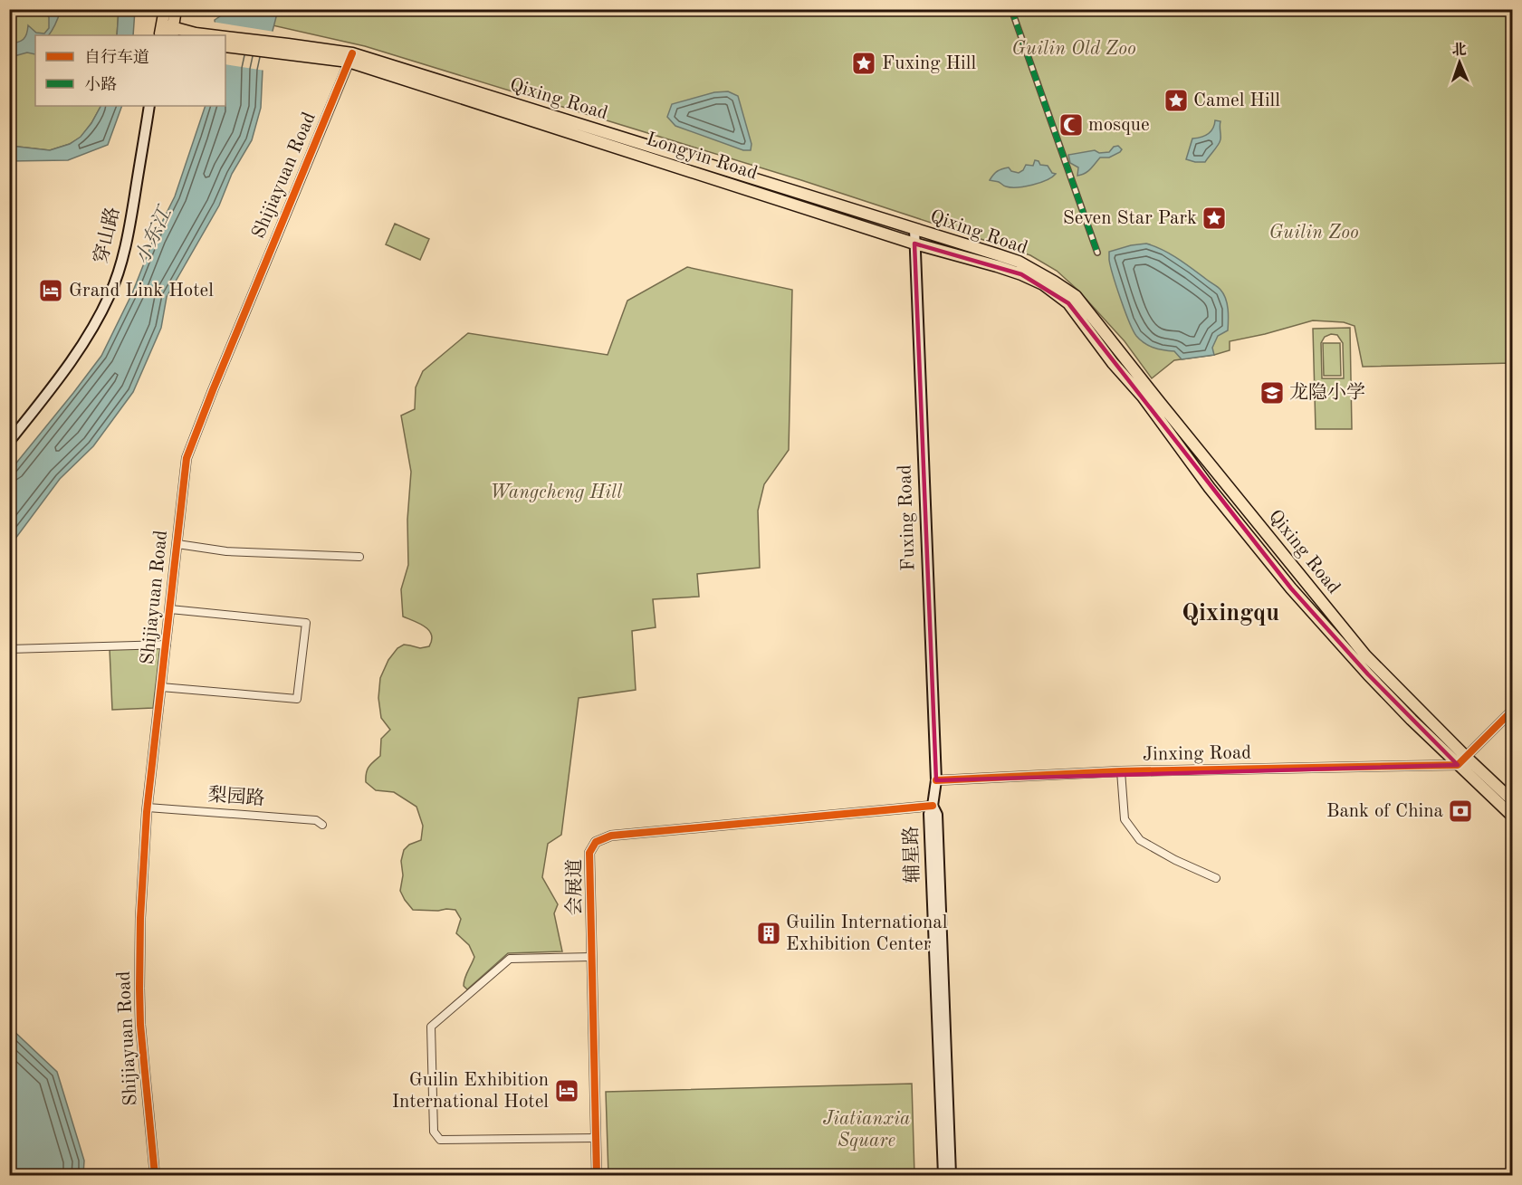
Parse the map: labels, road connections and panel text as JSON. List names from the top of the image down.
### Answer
{
  "streets": {
    "main road": [
      "Qixing Road",
      "Longyin Road",
      "穿山路",
      "Fuxing Road",
      "辅星路"
    ],
    "street": [
      "Shijiayuan Road",
      "Jinxing Road",
      "梨园路",
      "会展道"
    ]
  },
  "crossings": [
    ["Qixing Road", "Longyin Road"],
    ["Qixing Road", "Shijiayuan Road"],
    ["Qixing Road", "Fuxing Road"],
    ["Qixing Road", "Jinxing Road"],
    ["Longyin Road", "Shijiayuan Road"],
    ["Longyin Road", "Fuxing Road"],
    ["Shijiayuan Road", "梨园路"],
    ["Fuxing Road", "Jinxing Road"],
    ["Fuxing Road", "辅星路"],
    ["Fuxing Road", "会展道"],
    ["辅星路", "会展道"]
  ],
  "districts": ["Qixingqu"],
  "water": ["小东江"],
  "parks": [
    "Guilin Old Zoo",
    "Guilin Zoo",
    "Wangcheng Hill",
    "Jiatianxia Square"
  ],
  "places": {
    "place": ["Fuxing Hill", "Camel Hill", "Seven Star Park"],
    "mosque": ["mosque"],
    "hotel": ["Grand Link Hotel", "Guilin Exhibition International Hotel"],
    "school or university": ["龙隐小学"],
    "bank": ["Bank of China"],
    "building": ["Guilin International Exhibition Center"]
  },
  "legend": ["自行车道", "小路"],
  "north": "top"
}
